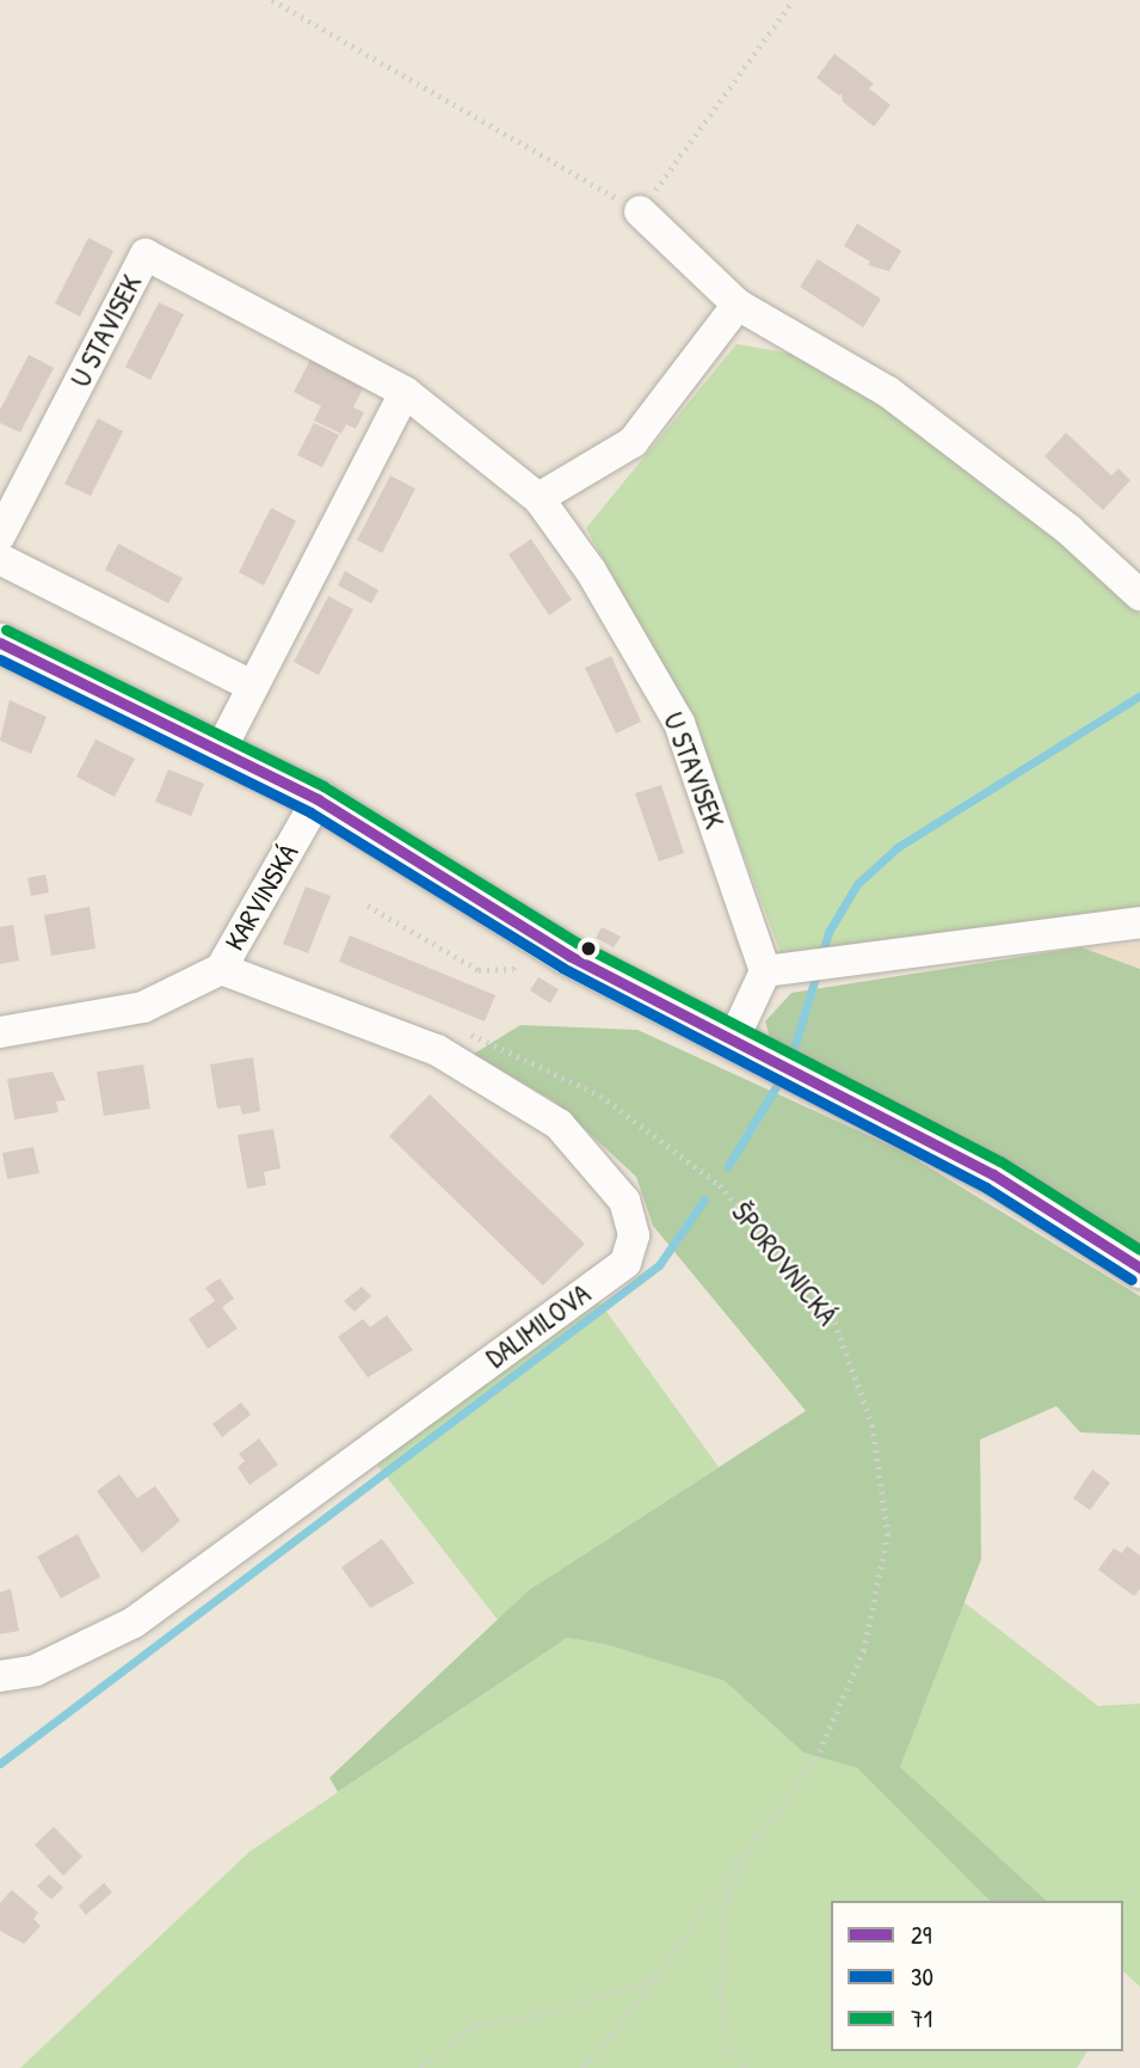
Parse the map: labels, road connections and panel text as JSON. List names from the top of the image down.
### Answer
{
  "streets": {
    "street": ["U STAVISEK", "KARVINSKÁ", "DALIMILOVA"],
    "path": ["ŠPOROVNICKÁ"]
  },
  "crossings": [
    ["KARVINSKÁ", "DALIMILOVA"]
  ],
  "lines": ["transit line 71", "transit line 29", "transit line 30"],
  "legend": ["29", "30", "71"]
}
